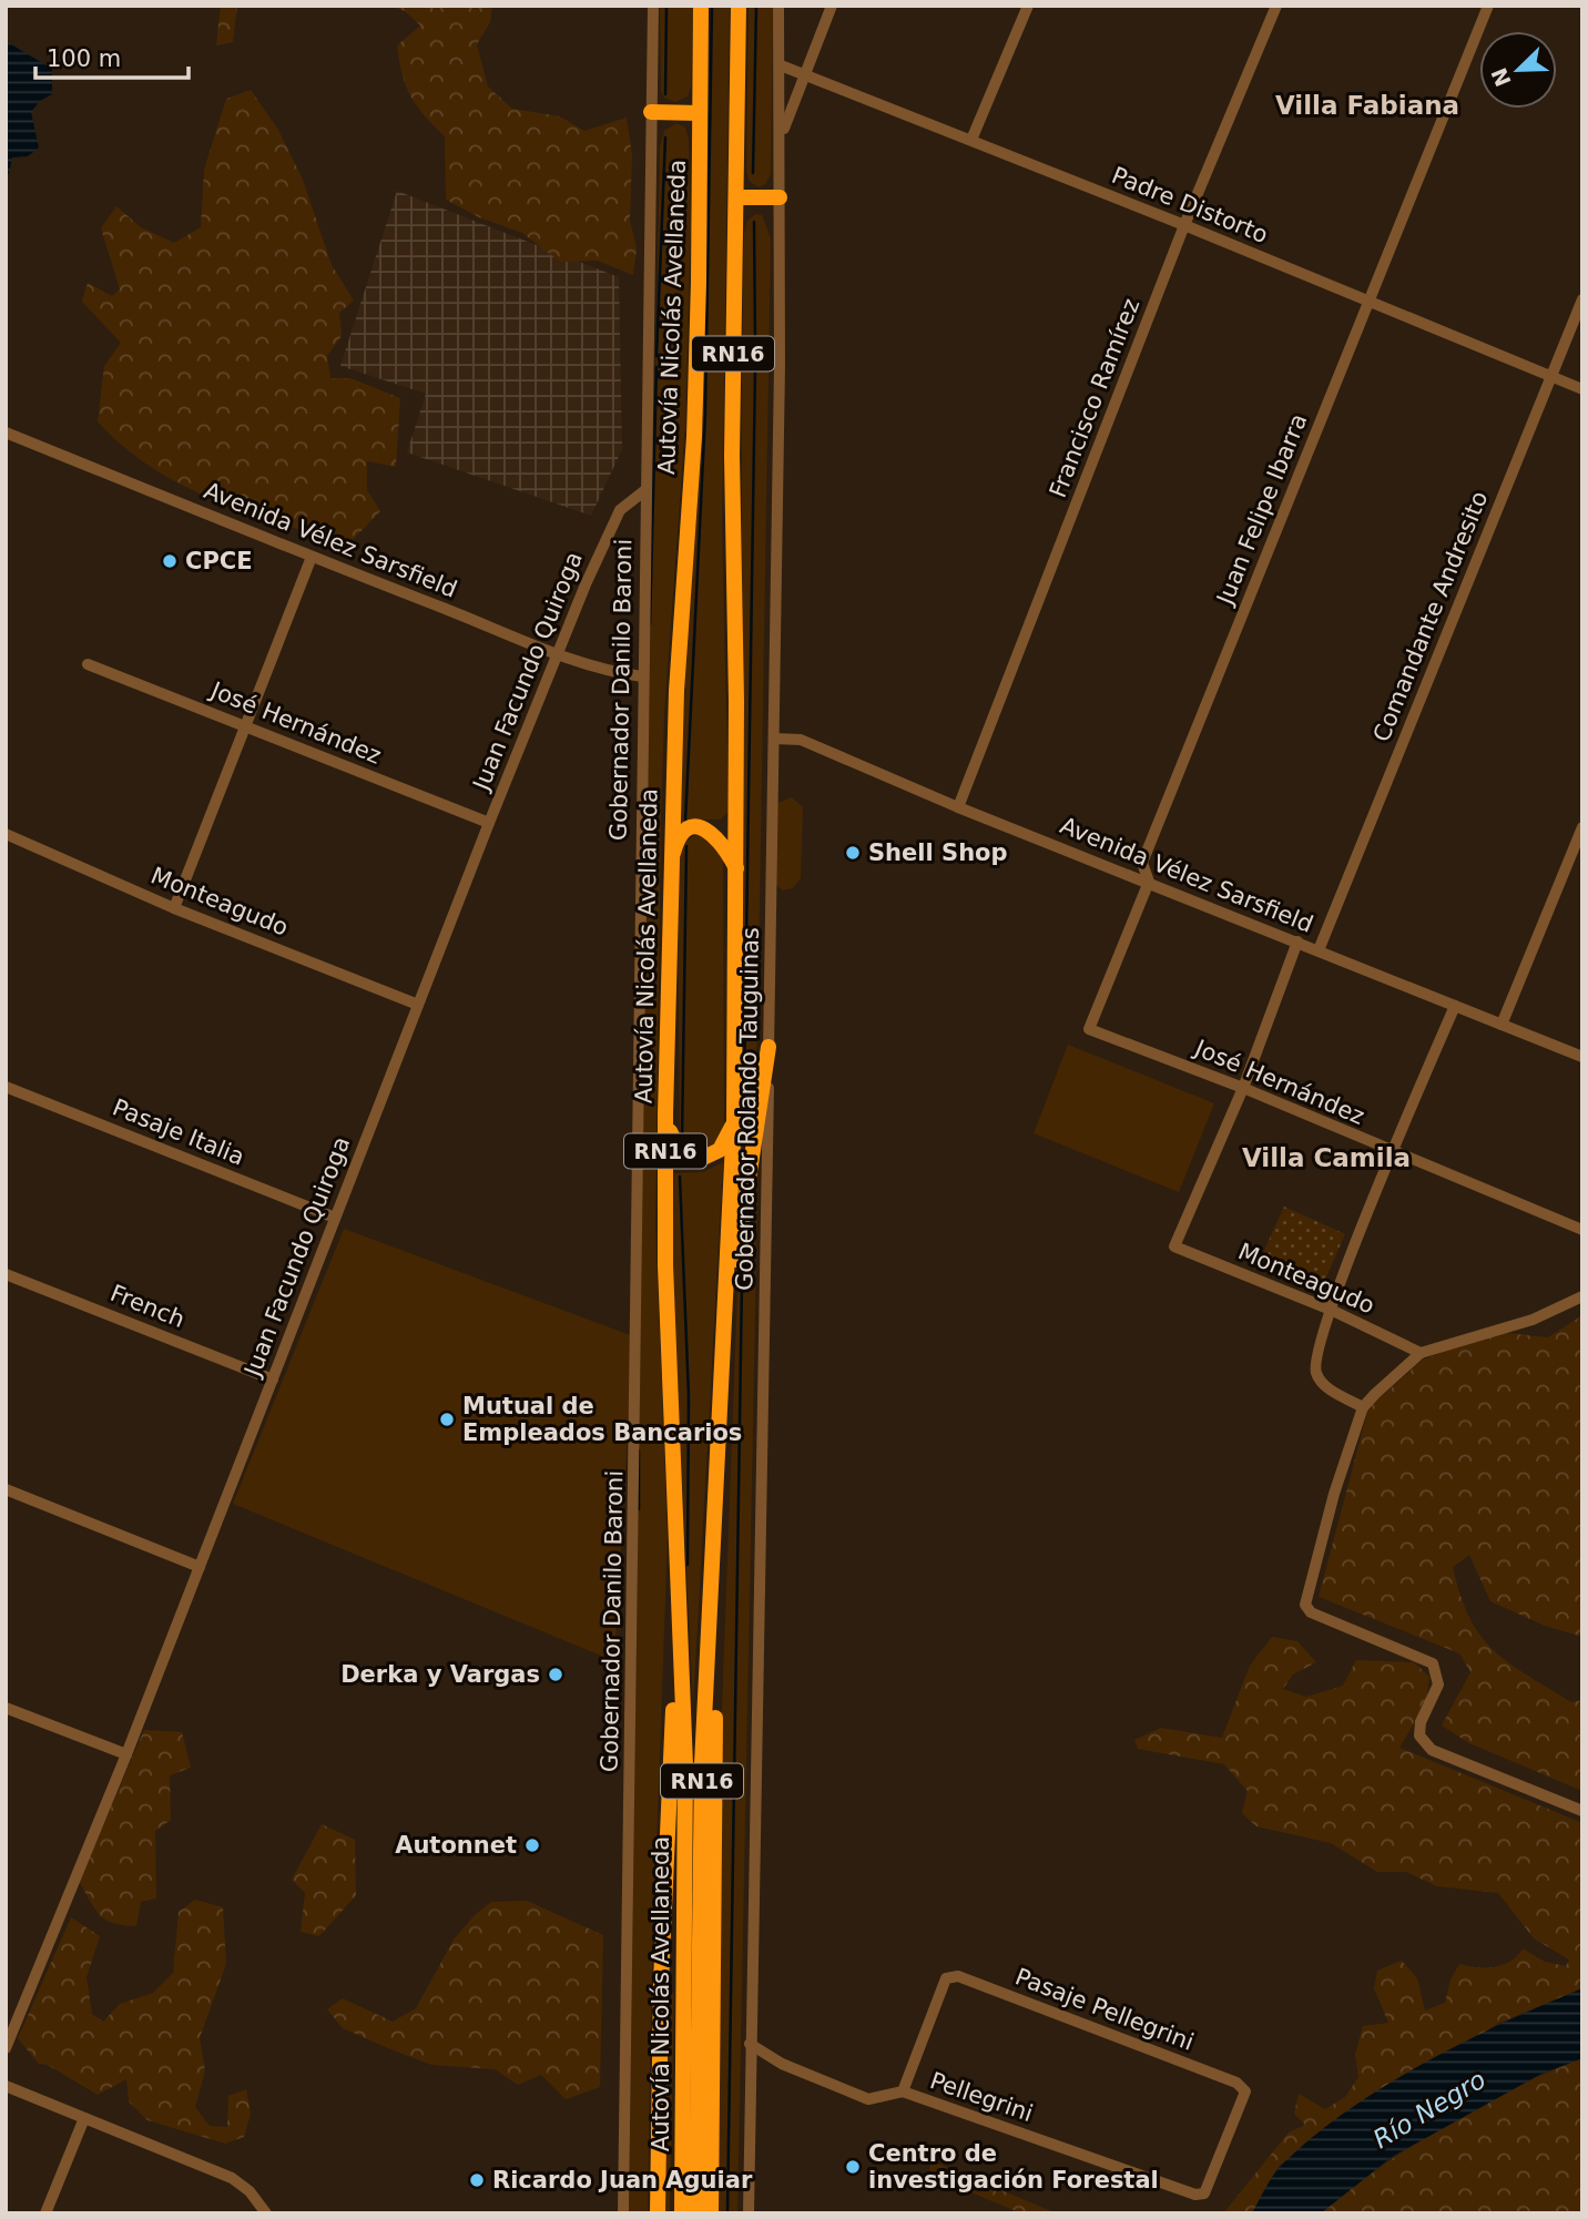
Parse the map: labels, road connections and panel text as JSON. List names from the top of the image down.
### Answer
{
  "streets": {
    "highway": ["Autovía Nicolás Avellaneda", "RN16"],
    "street": [
      "Padre Distorto",
      "Francisco Ramírez",
      "Juan Felipe Ibarra",
      "Avenida Vélez Sarsfield",
      "Comandante Andresito",
      "Juan Facundo Quiroga",
      "Gobernador Danilo Baroni",
      "José Hernández",
      "Monteagudo",
      "Gobernador Rolando Tauguinas",
      "Pasaje Italia",
      "French",
      "Pasaje Pellegrini",
      "Pellegrini"
    ]
  },
  "crossings": [
    ["Padre Distorto", "Francisco Ramírez"],
    ["Padre Distorto", "Juan Felipe Ibarra"],
    ["Padre Distorto", "Comandante Andresito"],
    ["Padre Distorto", "Gobernador Rolando Tauguinas"],
    ["Francisco Ramírez", "Avenida Vélez Sarsfield"],
    ["Juan Felipe Ibarra", "Avenida Vélez Sarsfield"],
    ["Juan Felipe Ibarra", "José Hernández"],
    ["Avenida Vélez Sarsfield", "Comandante Andresito"],
    ["Avenida Vélez Sarsfield", "Juan Facundo Quiroga"],
    ["Avenida Vélez Sarsfield", "Gobernador Danilo Baroni"],
    ["Avenida Vélez Sarsfield", "Gobernador Rolando Tauguinas"],
    ["Juan Facundo Quiroga", "Gobernador Danilo Baroni"],
    ["Juan Facundo Quiroga", "José Hernández"],
    ["Juan Facundo Quiroga", "Monteagudo"],
    ["Juan Facundo Quiroga", "Pasaje Italia"],
    ["Juan Facundo Quiroga", "French"],
    ["José Hernández", "Monteagudo"],
    ["Gobernador Rolando Tauguinas", "Pellegrini"],
    ["Pasaje Pellegrini", "Pellegrini"]
  ],
  "districts": ["Villa Fabiana", "Villa Camila"],
  "water": ["Río Negro"],
  "places": [
    "CPCE",
    "Shell Shop",
    "Mutual de Empleados Bancarios",
    "Derka y Vargas",
    "Autonnet",
    "Centro de investigación Forestal",
    "Ricardo Juan Aguiar"
  ],
  "scale_bar": "100 m",
  "north": "bottom left"
}
